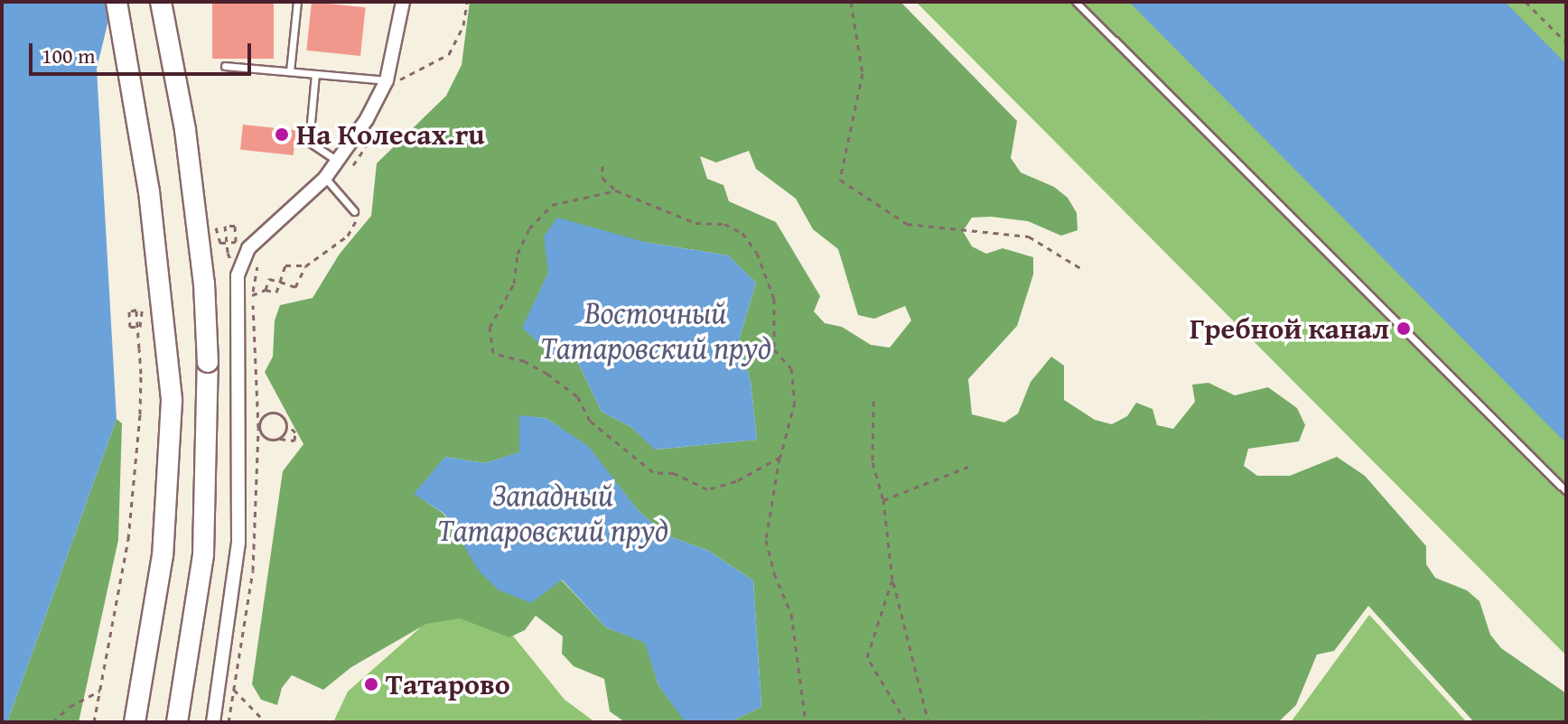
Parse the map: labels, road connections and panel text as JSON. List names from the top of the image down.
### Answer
{
  "water": ["Восточный Татаровский пруд", "Западный Татаровский пруд"],
  "places": ["На Колесах.ru", "Гребной канал", "Татарово"],
  "scale_bar": "100 m"
}
